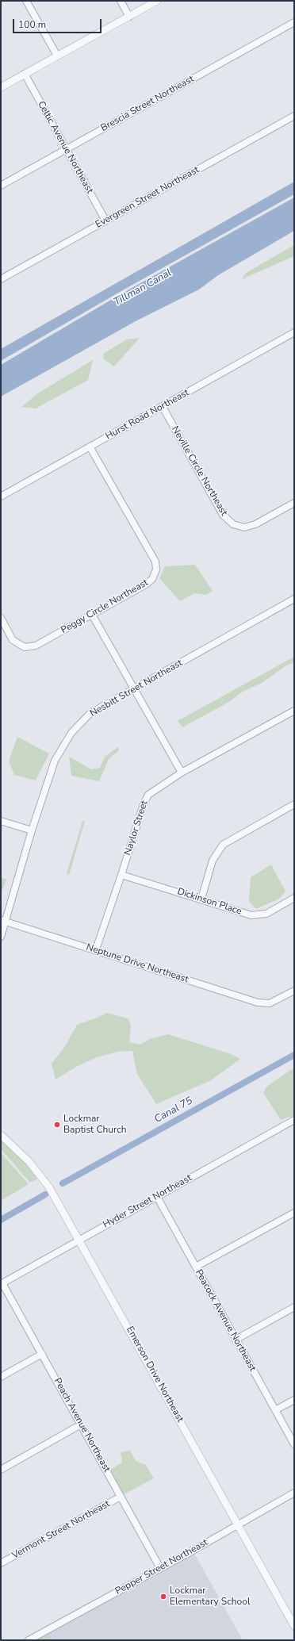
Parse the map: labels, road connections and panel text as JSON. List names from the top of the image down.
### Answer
{
  "streets": {
    "street": [
      "Brescia Street Northeast",
      "Celtic Avenue Northeast",
      "Evergreen Street Northeast",
      "Hurst Road Northeast",
      "Neville Circle Northeast",
      "Peggy Circle Northeast",
      "Nesbitt Street Northeast",
      "Naylor Street",
      "Dickinson Place",
      "Neptune Drive Northeast",
      "Hyder Street Northeast",
      "Peacock Avenue Northeast",
      "Emerson Drive Northeast",
      "Peach Avenue Northeast",
      "Vermont Street Northeast",
      "Pepper Street Northeast"
    ]
  },
  "crossings": [
    ["Brescia Street Northeast", "Celtic Avenue Northeast"],
    ["Celtic Avenue Northeast", "Evergreen Street Northeast"],
    ["Hurst Road Northeast", "Neville Circle Northeast"],
    ["Hurst Road Northeast", "Peggy Circle Northeast"],
    ["Nesbitt Street Northeast", "Neptune Drive Northeast"],
    ["Naylor Street", "Dickinson Place"],
    ["Naylor Street", "Neptune Drive Northeast"],
    ["Hyder Street Northeast", "Peacock Avenue Northeast"],
    ["Hyder Street Northeast", "Emerson Drive Northeast"],
    ["Hyder Street Northeast", "Peach Avenue Northeast"],
    ["Emerson Drive Northeast", "Pepper Street Northeast"],
    ["Peach Avenue Northeast", "Vermont Street Northeast"],
    ["Peach Avenue Northeast", "Pepper Street Northeast"]
  ],
  "water": ["Tillman Canal", "Canal 75"],
  "places": ["Lockmar Baptist Church", "Lockmar Elementary School"],
  "scale_bar": "100 m"
}
